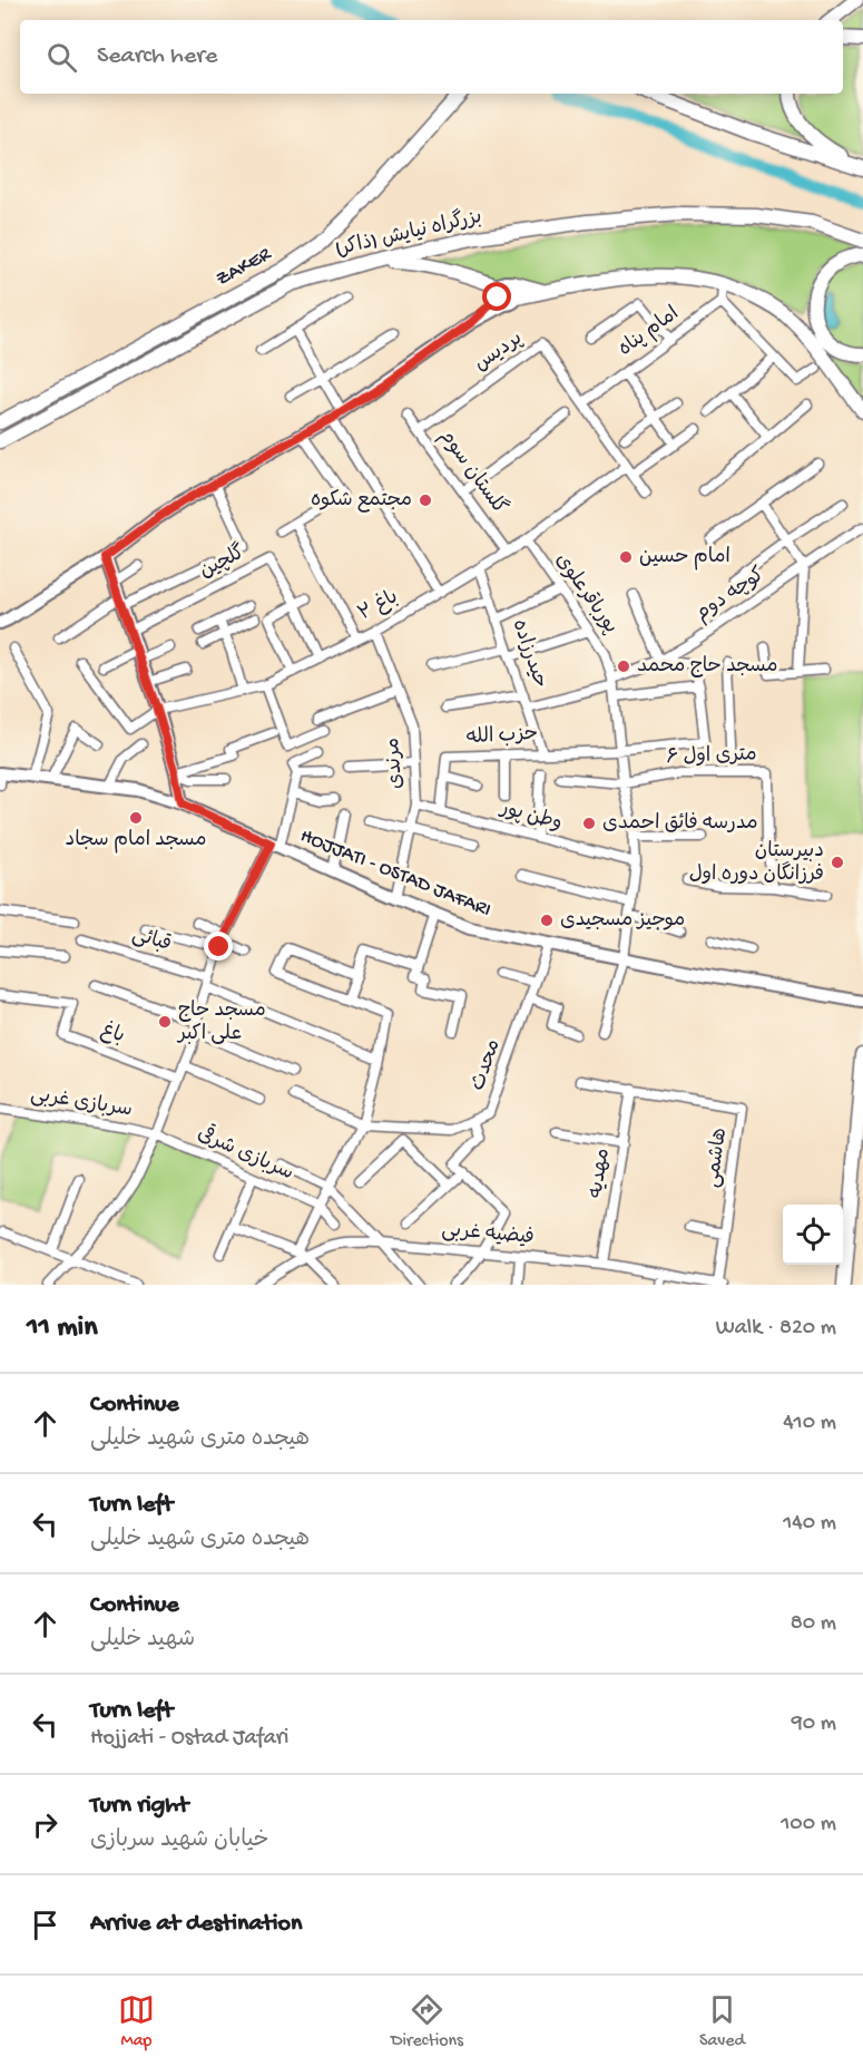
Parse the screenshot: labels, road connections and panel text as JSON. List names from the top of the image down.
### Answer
{
  "streets": {
    "highway": ["بزرگراه نیایش (ذاکر)", "ZAKER"],
    "main road": ["HOJJATI - OSTAD JAFARI"],
    "street": [
      "امام پناه",
      "پردیس",
      "گلستان سوم",
      "گلچین",
      "پورباقرعلوی",
      "کوچه دوم",
      "باغ ۲",
      "حیدرزاده",
      "حزب الله",
      "۶ متری اول",
      "مرندی",
      "وطن پور",
      "قبائی",
      "باغ",
      "محدث",
      "سربازی غربی",
      "سربازی شرقی",
      "هاشمی",
      "مهدیه",
      "فیضیه غربی"
    ]
  },
  "crossings": [
    ["امام پناه", "پردیس"],
    ["پردیس", "گلستان سوم"],
    ["گلستان سوم", "باغ ۲"],
    ["گلچین", "باغ ۲"],
    ["پورباقرعلوی", "کوچه دوم"],
    ["پورباقرعلوی", "حزب الله"],
    ["پورباقرعلوی", "۶ متری اول"],
    ["پورباقرعلوی", "وطن پور"],
    ["پورباقرعلوی", "HOJJATI - OSTAD JAFARI"],
    ["کوچه دوم", "حیدرزاده"],
    ["باغ ۲", "حیدرزاده"],
    ["باغ ۲", "مرندی"],
    ["حیدرزاده", "حزب الله"],
    ["مرندی", "وطن پور"],
    ["مرندی", "HOJJATI - OSTAD JAFARI"],
    ["HOJJATI - OSTAD JAFARI", "محدث"],
    ["سربازی غربی", "سربازی شرقی"],
    ["هاشمی", "مهدیه"],
    ["هاشمی", "فیضیه غربی"],
    ["مهدیه", "فیضیه غربی"]
  ],
  "places": [
    "مجتمع شکوه",
    "امام حسین",
    "مسجد حاج محمد",
    "مسجد امام سجاد",
    "مدرسه فائق احمدی",
    "دبیرستان فرزانگان دوره اول",
    "موجیز مسجیدی",
    "مسجد حاج علی اکبر"
  ],
  "page": {
    "search": "Search here",
    "heading": ["11 min", "Walk · 820 m"],
    "list": [
      ["Continue", "هیجده متری شهید خلیلی", "410 m"],
      ["Turn left", "هیجده متری شهید خلیلی", "140 m"],
      ["Continue", "شهید خلیلی", "80 m"],
      ["Turn left", "Hojjati - Ostad Jafari", "90 m"],
      ["Turn right", "خیابان شهید سربازی", "100 m"],
      "Arrive at destination"
    ],
    "nav": ["Map", "Directions", "Saved"]
  }
}
